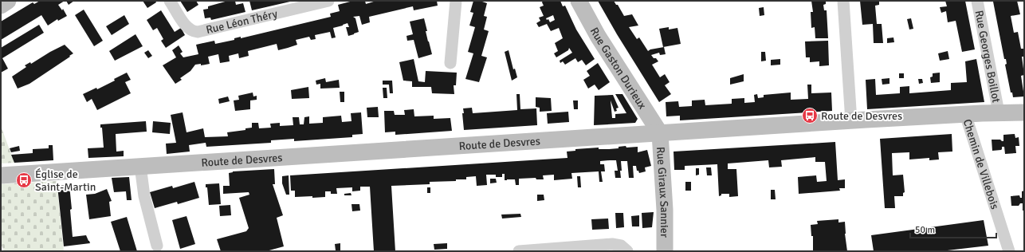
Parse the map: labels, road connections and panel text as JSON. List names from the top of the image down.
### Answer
{
  "streets": {
    "street": [
      "Rue Léon Théry",
      "Rue Georges Boillot",
      "Rue Gaston Durieux",
      "Route de Desvres",
      "Chemin de Villebois",
      "Rue Giraux Sannier"
    ]
  },
  "crossings": [
    ["Rue Georges Boillot", "Route de Desvres"],
    ["Rue Gaston Durieux", "Route de Desvres"],
    ["Rue Gaston Durieux", "Rue Giraux Sannier"],
    ["Route de Desvres", "Chemin de Villebois"],
    ["Route de Desvres", "Rue Giraux Sannier"]
  ],
  "places": {
    "bus stop": ["Route de Desvres", "Église de Saint-Martin"]
  },
  "scale_bar": "50 m"
}
